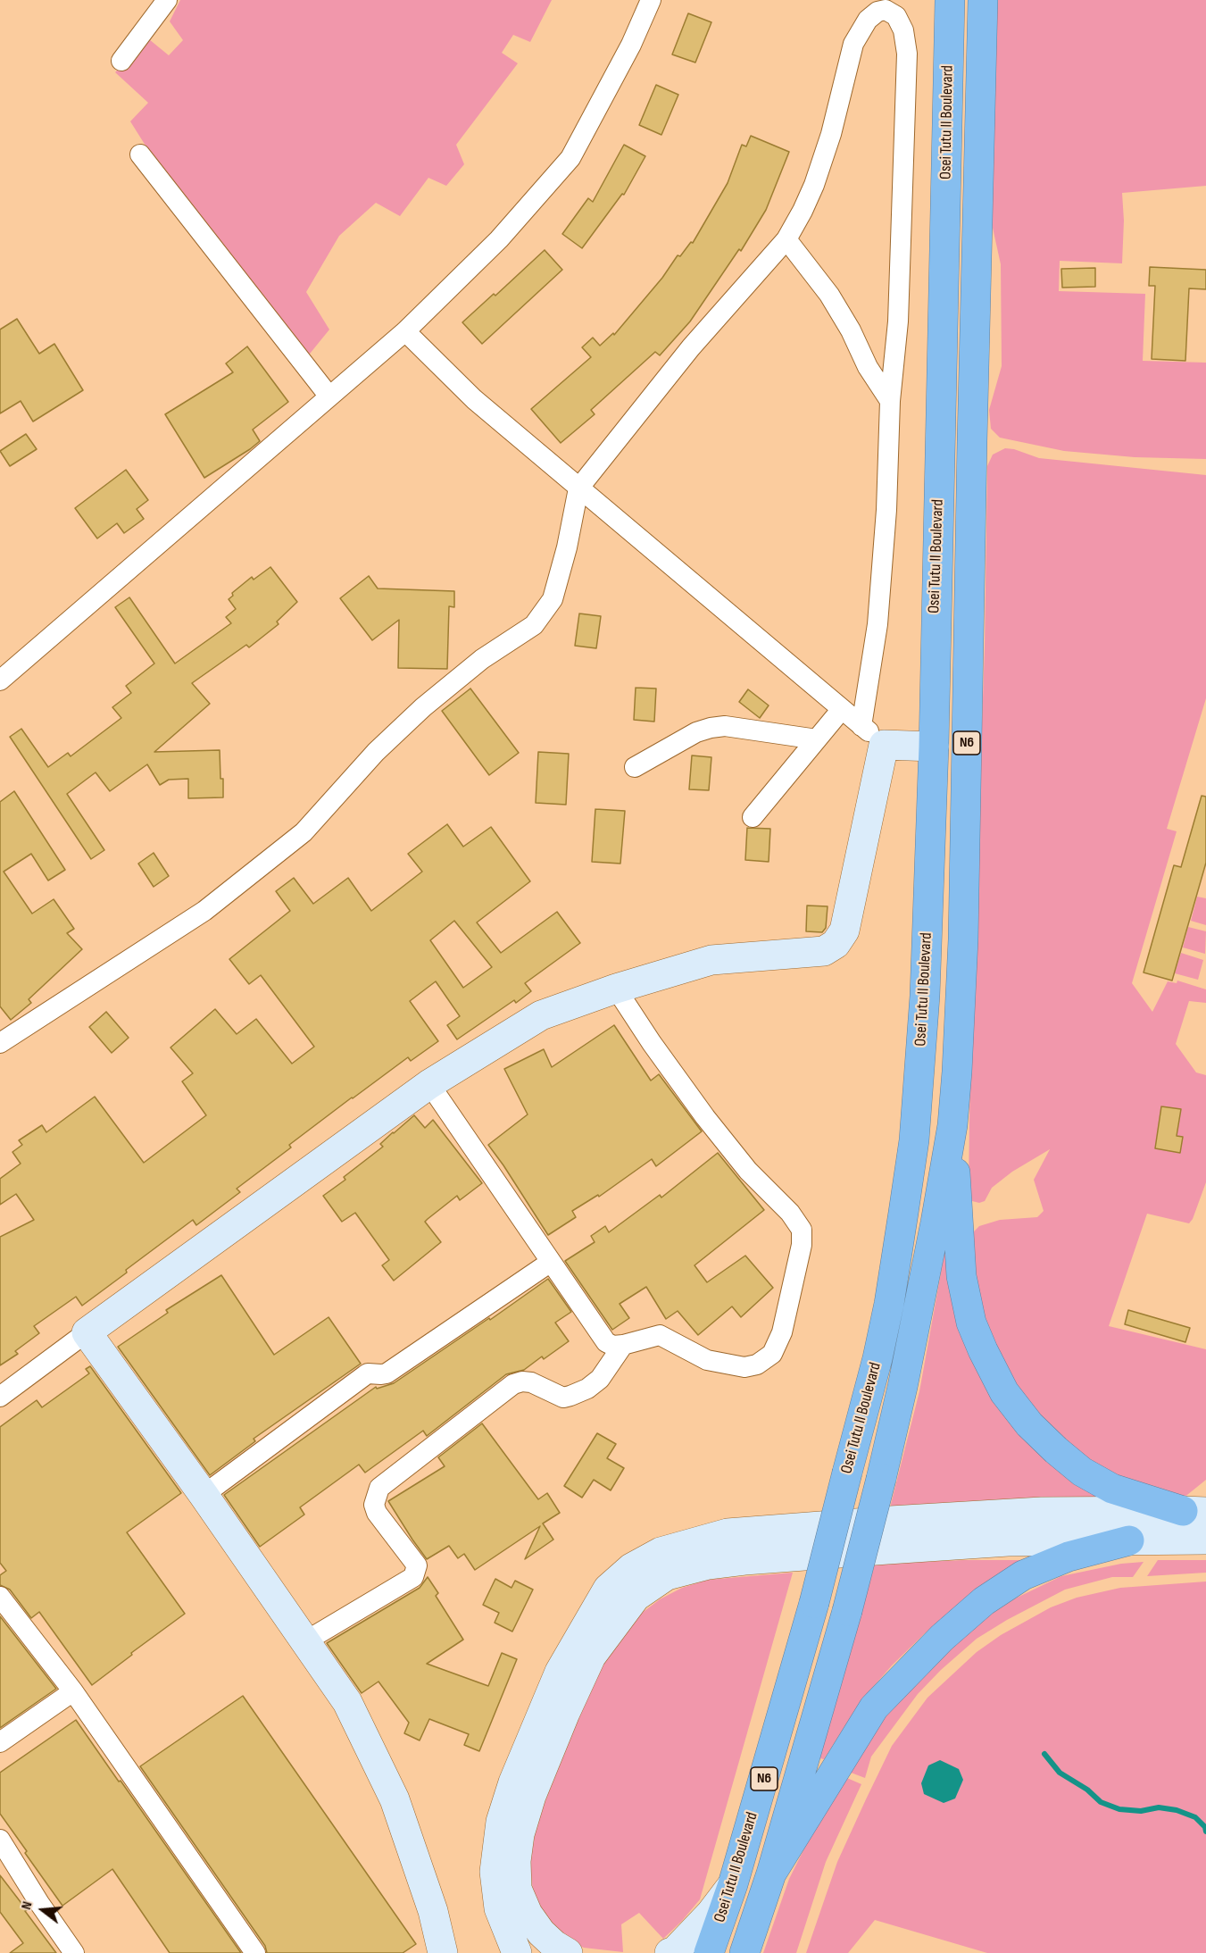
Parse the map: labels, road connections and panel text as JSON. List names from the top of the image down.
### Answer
{
  "streets": {
    "highway": ["Osei Tutu II Boulevard", "N6"]
  },
  "north": "left"
}
